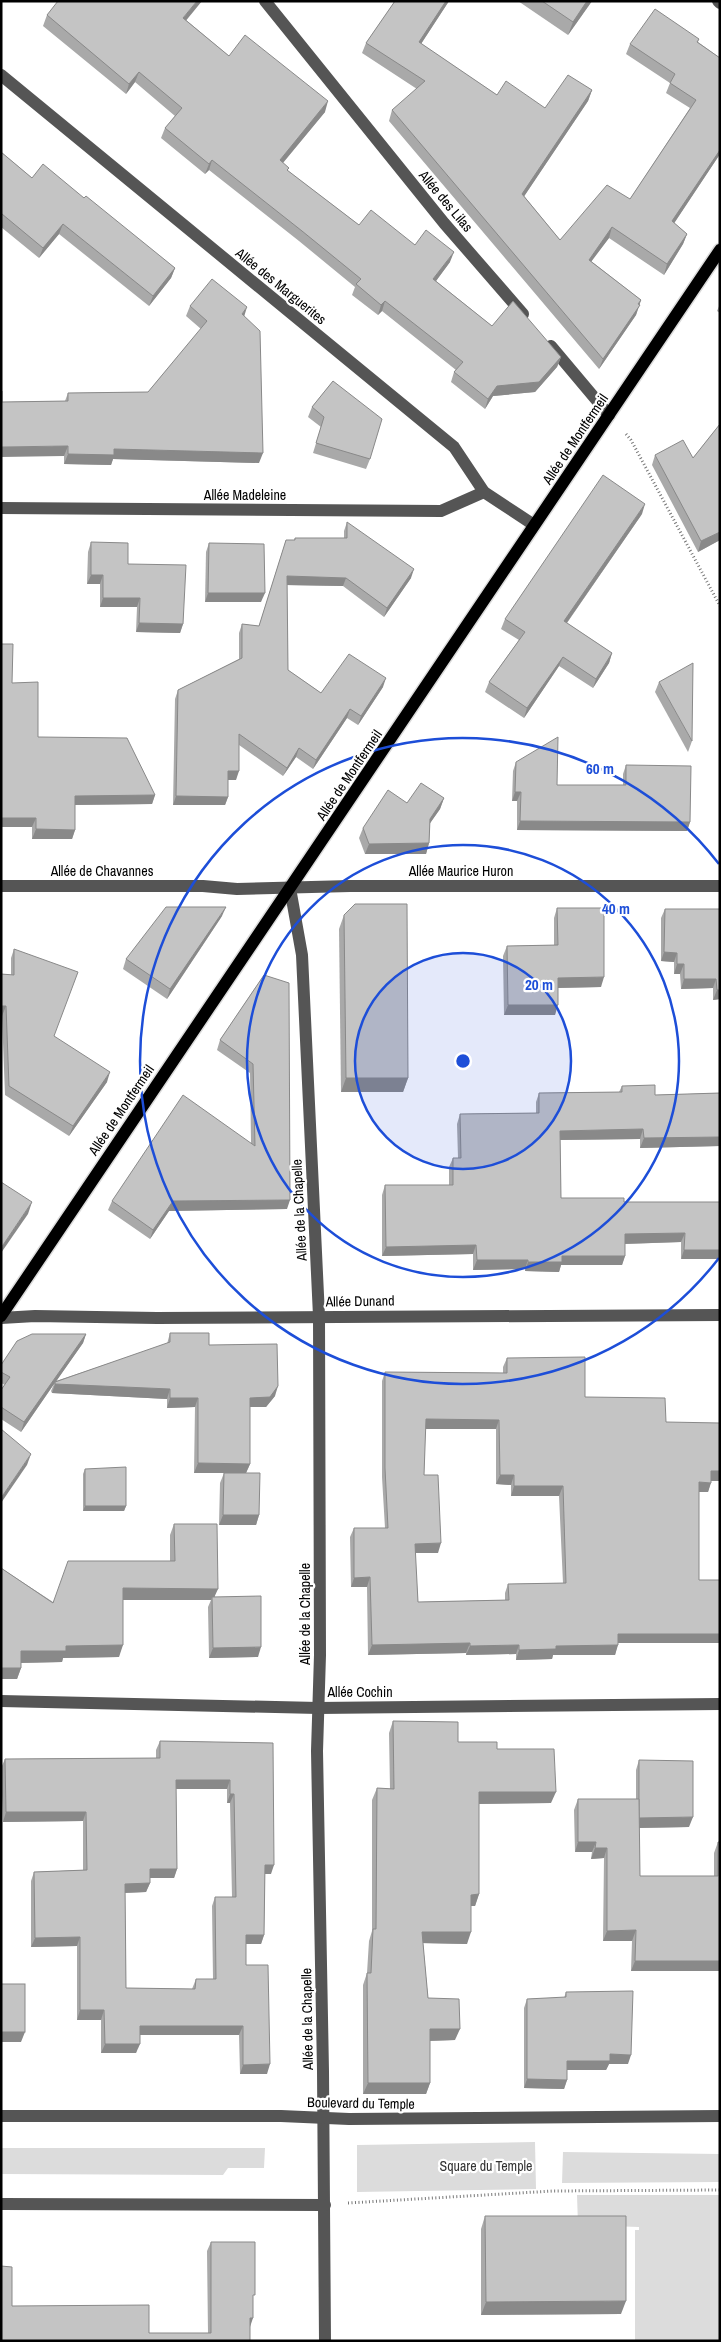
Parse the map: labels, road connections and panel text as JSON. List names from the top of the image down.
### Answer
{
  "streets": {
    "main road": ["Allée de Montfermeil"],
    "street": [
      "Allée des Lilas",
      "Allée des Marguerites",
      "Allée Madeleine",
      "Allée de Chavannes",
      "Allée Maurice Huron",
      "Allée de la Chapelle",
      "Allée Dunand",
      "Allée Cochin",
      "Boulevard du Temple"
    ]
  },
  "crossings": [
    ["Allée des Marguerites", "Allée de Montfermeil"],
    ["Allée des Marguerites", "Allée Madeleine"],
    ["Allée de Montfermeil", "Allée Maurice Huron"],
    ["Allée de Montfermeil", "Allée de la Chapelle"],
    ["Allée de Montfermeil", "Allée Dunand"],
    ["Allée de Chavannes", "Allée Maurice Huron"],
    ["Allée Maurice Huron", "Allée de la Chapelle"],
    ["Allée de la Chapelle", "Allée Dunand"],
    ["Allée de la Chapelle", "Allée Cochin"],
    ["Allée de la Chapelle", "Boulevard du Temple"]
  ],
  "parks": ["Square du Temple"],
  "rings": ["60 m", "40 m", "20 m"]
}
